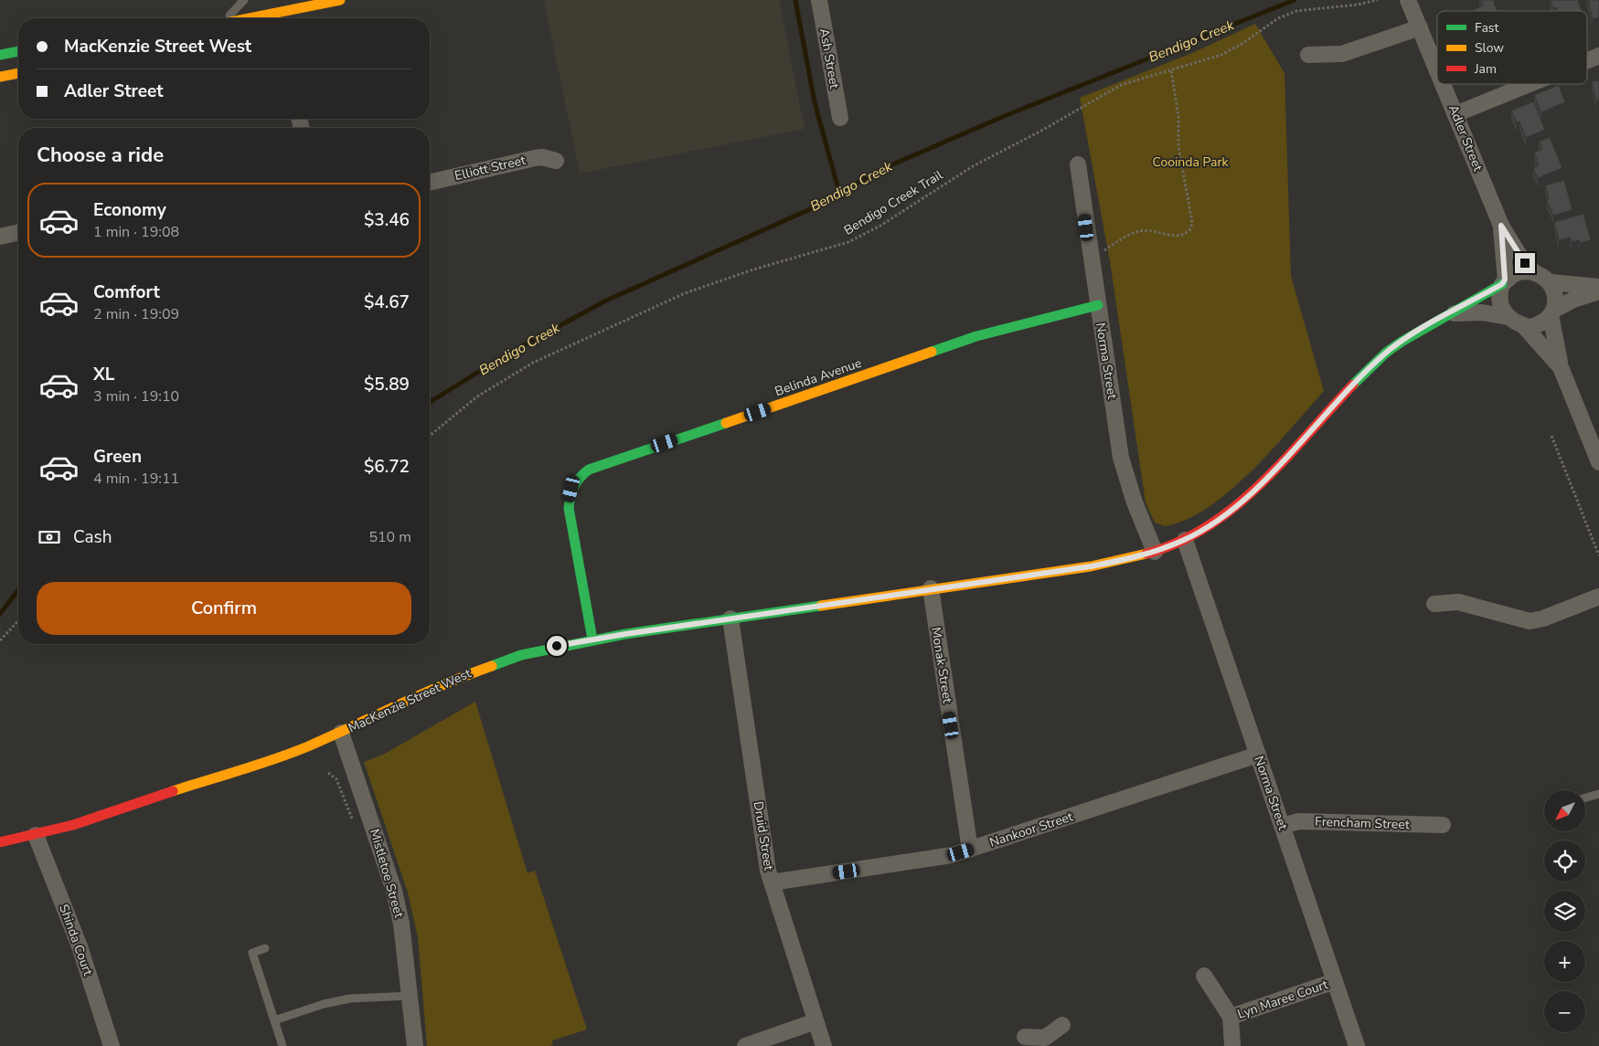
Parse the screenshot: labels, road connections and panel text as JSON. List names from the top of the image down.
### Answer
{
  "streets": {
    "main road": ["Belinda Avenue", "MacKenzie Street West"],
    "street": [
      "Ash Street",
      "Adler Street",
      "Elliott Street",
      "Norma Street",
      "Monak Street",
      "Frencham Street",
      "Nankoor Street",
      "Druid Street",
      "Mistletoe Street",
      "Shinda Court",
      "Lyn Maree Court"
    ],
    "path": ["Bendigo Creek Trail"]
  },
  "crossings": [
    ["Adler Street", "MacKenzie Street West"],
    ["Norma Street", "Belinda Avenue"],
    ["Norma Street", "MacKenzie Street West"],
    ["Norma Street", "Frencham Street"],
    ["Norma Street", "Nankoor Street"],
    ["Norma Street", "Lyn Maree Court"],
    ["Belinda Avenue", "MacKenzie Street West"],
    ["Monak Street", "MacKenzie Street West"],
    ["Monak Street", "Nankoor Street"],
    ["MacKenzie Street West", "Druid Street"],
    ["MacKenzie Street West", "Mistletoe Street"],
    ["MacKenzie Street West", "Shinda Court"],
    ["Nankoor Street", "Druid Street"]
  ],
  "water": ["Bendigo Creek"],
  "parks": ["Cooinda Park"],
  "legend": ["Fast", "Slow", "Jam"],
  "north": "bottom left",
  "page": {
    "banner": ["MacKenzie Street West", "Adler Street"],
    "heading": "Choose a ride",
    "list": [
      {
        "name": "Economy",
        "note": "1 min · 19:08",
        "value": "$3.46"
      },
      {
        "name": "Comfort",
        "note": "2 min · 19:09",
        "value": "$4.67"
      },
      {
        "name": "XL",
        "note": "3 min · 19:10",
        "value": "$5.89"
      },
      {
        "name": "Green",
        "note": "4 min · 19:11",
        "value": "$6.72"
      }
    ],
    "pay": ["Cash", "510 m"],
    "buttons": "Confirm",
    "map_buttons": ["+", "−"]
  }
}
